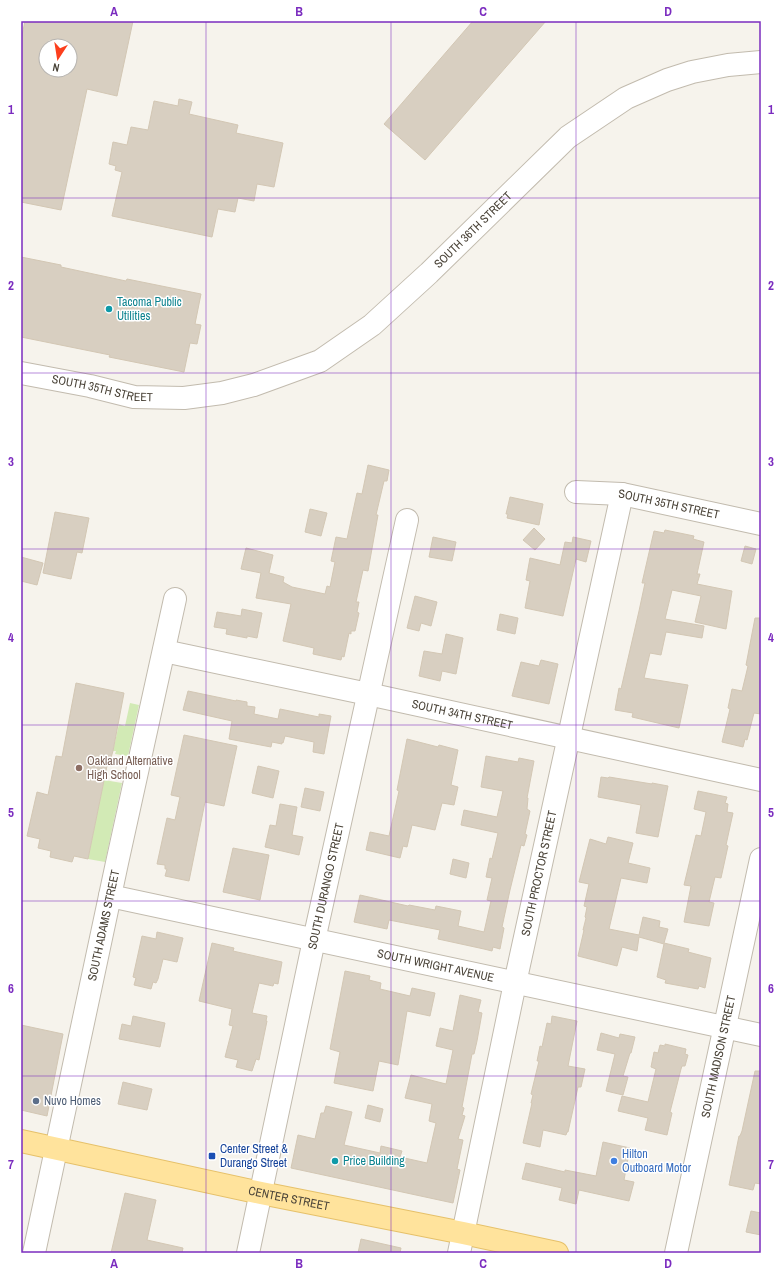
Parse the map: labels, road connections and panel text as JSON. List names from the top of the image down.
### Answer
{
  "streets": {
    "main road": ["CENTER STREET"],
    "street": [
      "SOUTH 36TH STREET",
      "SOUTH 35TH STREET",
      "SOUTH 34TH STREET",
      "SOUTH PROCTOR STREET",
      "SOUTH DURANGO STREET",
      "SOUTH ADAMS STREET",
      "SOUTH WRIGHT AVENUE",
      "SOUTH MADISON STREET"
    ]
  },
  "crossings": [
    ["SOUTH 36TH STREET", "SOUTH 35TH STREET"],
    ["SOUTH 35TH STREET", "SOUTH PROCTOR STREET"],
    ["SOUTH 34TH STREET", "SOUTH PROCTOR STREET"],
    ["SOUTH 34TH STREET", "SOUTH DURANGO STREET"],
    ["SOUTH 34TH STREET", "SOUTH ADAMS STREET"],
    ["SOUTH PROCTOR STREET", "SOUTH WRIGHT AVENUE"],
    ["SOUTH PROCTOR STREET", "CENTER STREET"],
    ["SOUTH DURANGO STREET", "SOUTH WRIGHT AVENUE"],
    ["SOUTH DURANGO STREET", "CENTER STREET"],
    ["SOUTH ADAMS STREET", "SOUTH WRIGHT AVENUE"],
    ["SOUTH ADAMS STREET", "CENTER STREET"],
    ["SOUTH WRIGHT AVENUE", "SOUTH MADISON STREET"]
  ],
  "places": {
    "other": [
      "Tacoma Public Utilities",
      "Oakland Alternative High School",
      "Nuvo Homes",
      "Price Building",
      "Hilton Outboard Motor"
    ],
    "transit": ["Center Street & Durango Street"]
  },
  "north": "bottom",
  "grid": {
    "columns": [
      "A",
      "B",
      "C",
      "D"
    ],
    "rows": [
      "1",
      "2",
      "3",
      "4",
      "5",
      "6",
      "7"
    ]
  }
}
